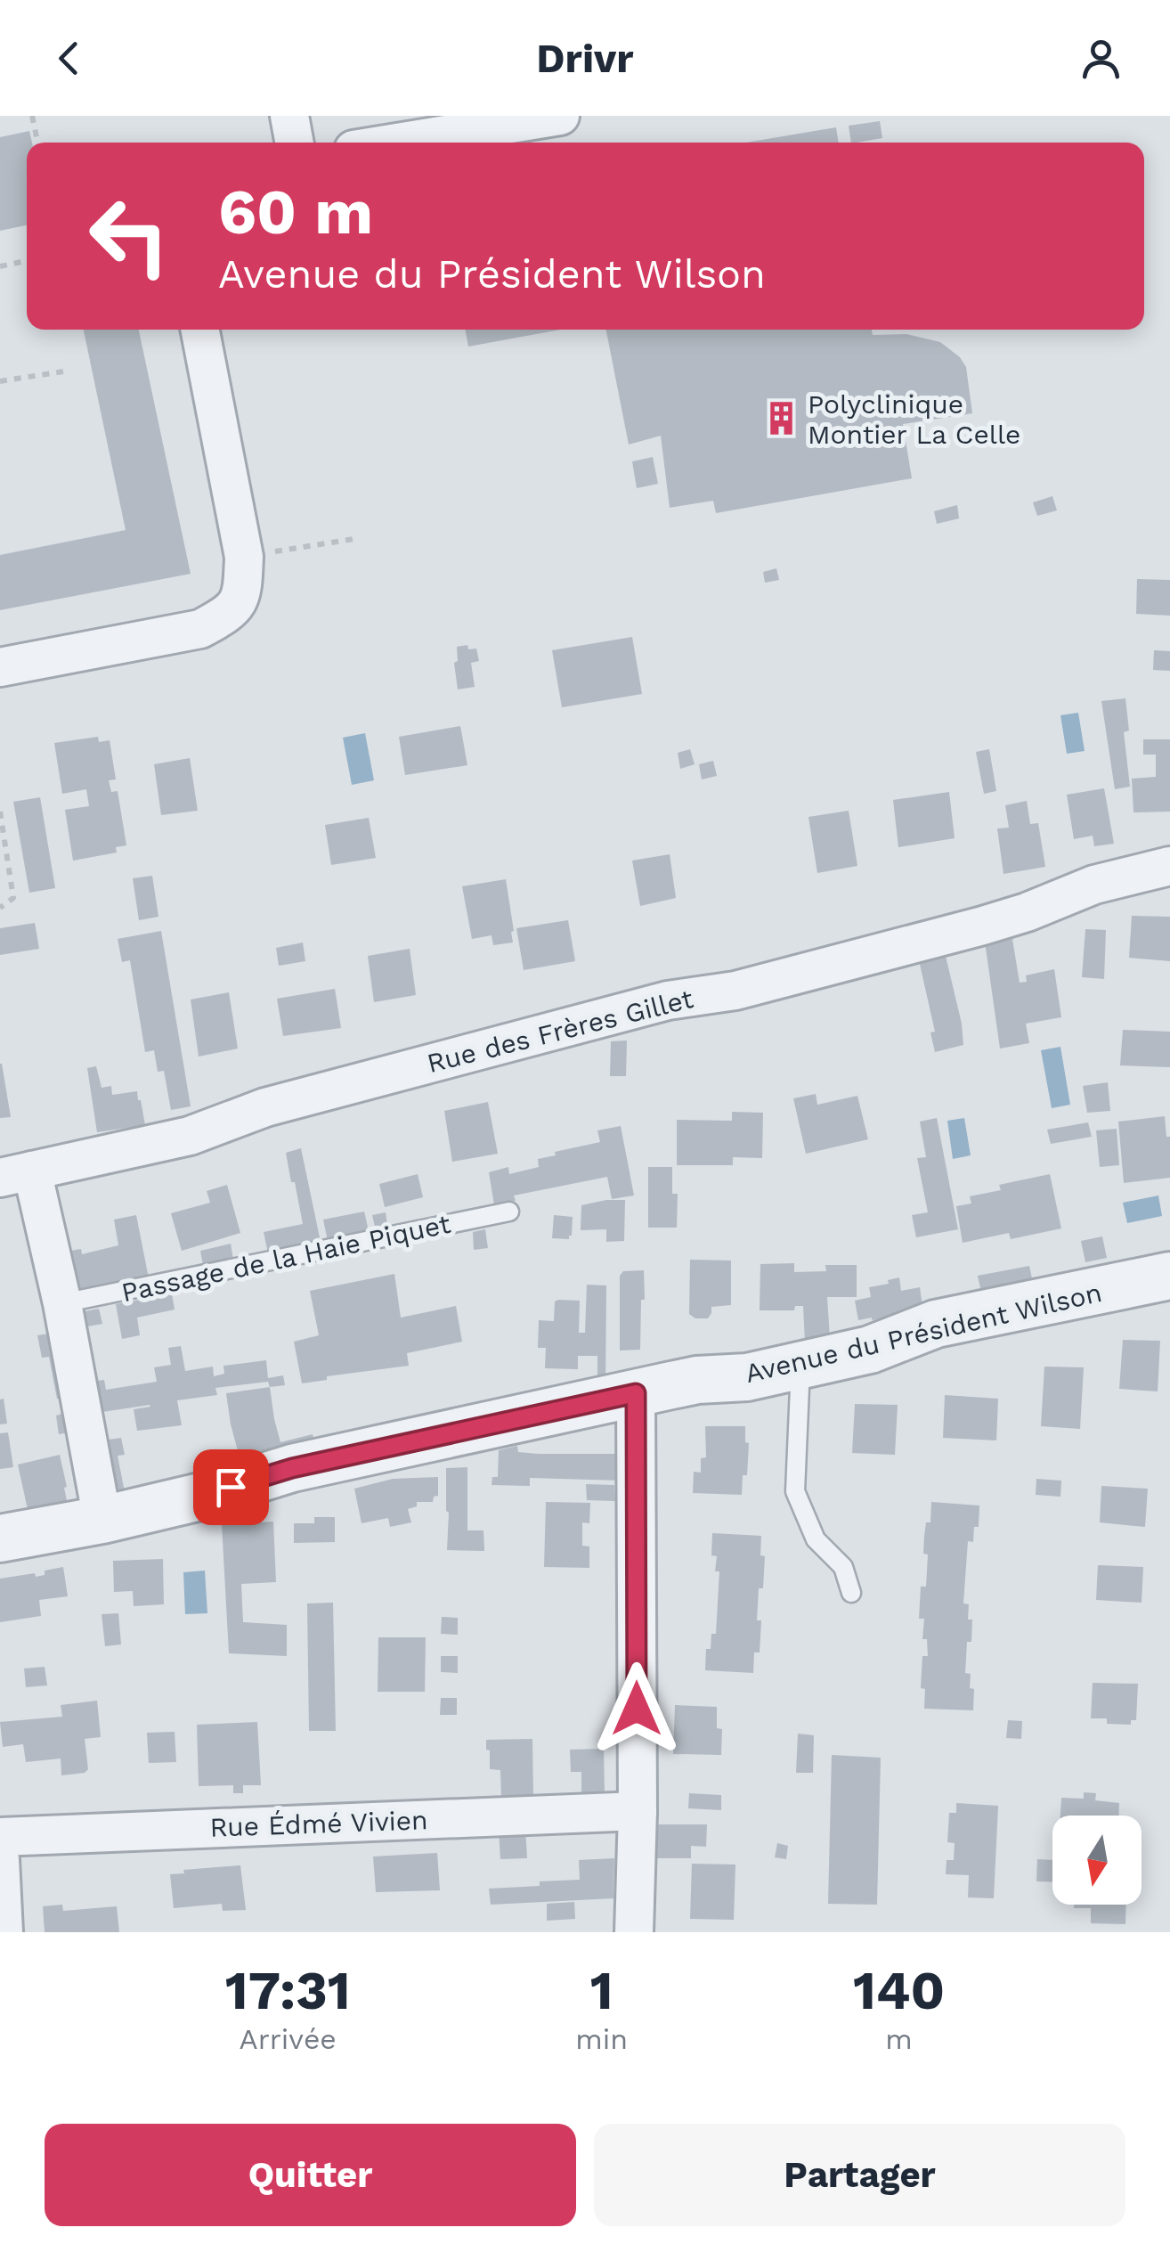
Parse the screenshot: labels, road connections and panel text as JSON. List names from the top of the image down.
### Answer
{
  "streets": {
    "street": ["Rue des Frères Gillet", "Avenue du Président Wilson", "Rue Édmé Vivien"],
    "lane": ["Passage de la Haie Piquet"]
  },
  "places": {
    "building": ["Polyclinique Montier La Celle"]
  },
  "north": "bottom",
  "page": {
    "header": "Drivr",
    "turn": ["60 m", "Avenue du Président Wilson"],
    "eta": [
      "17:31",
      "Arrivée",
      "1",
      "min",
      "140",
      "m"
    ],
    "buttons": ["Quitter", "Partager"]
  }
}
